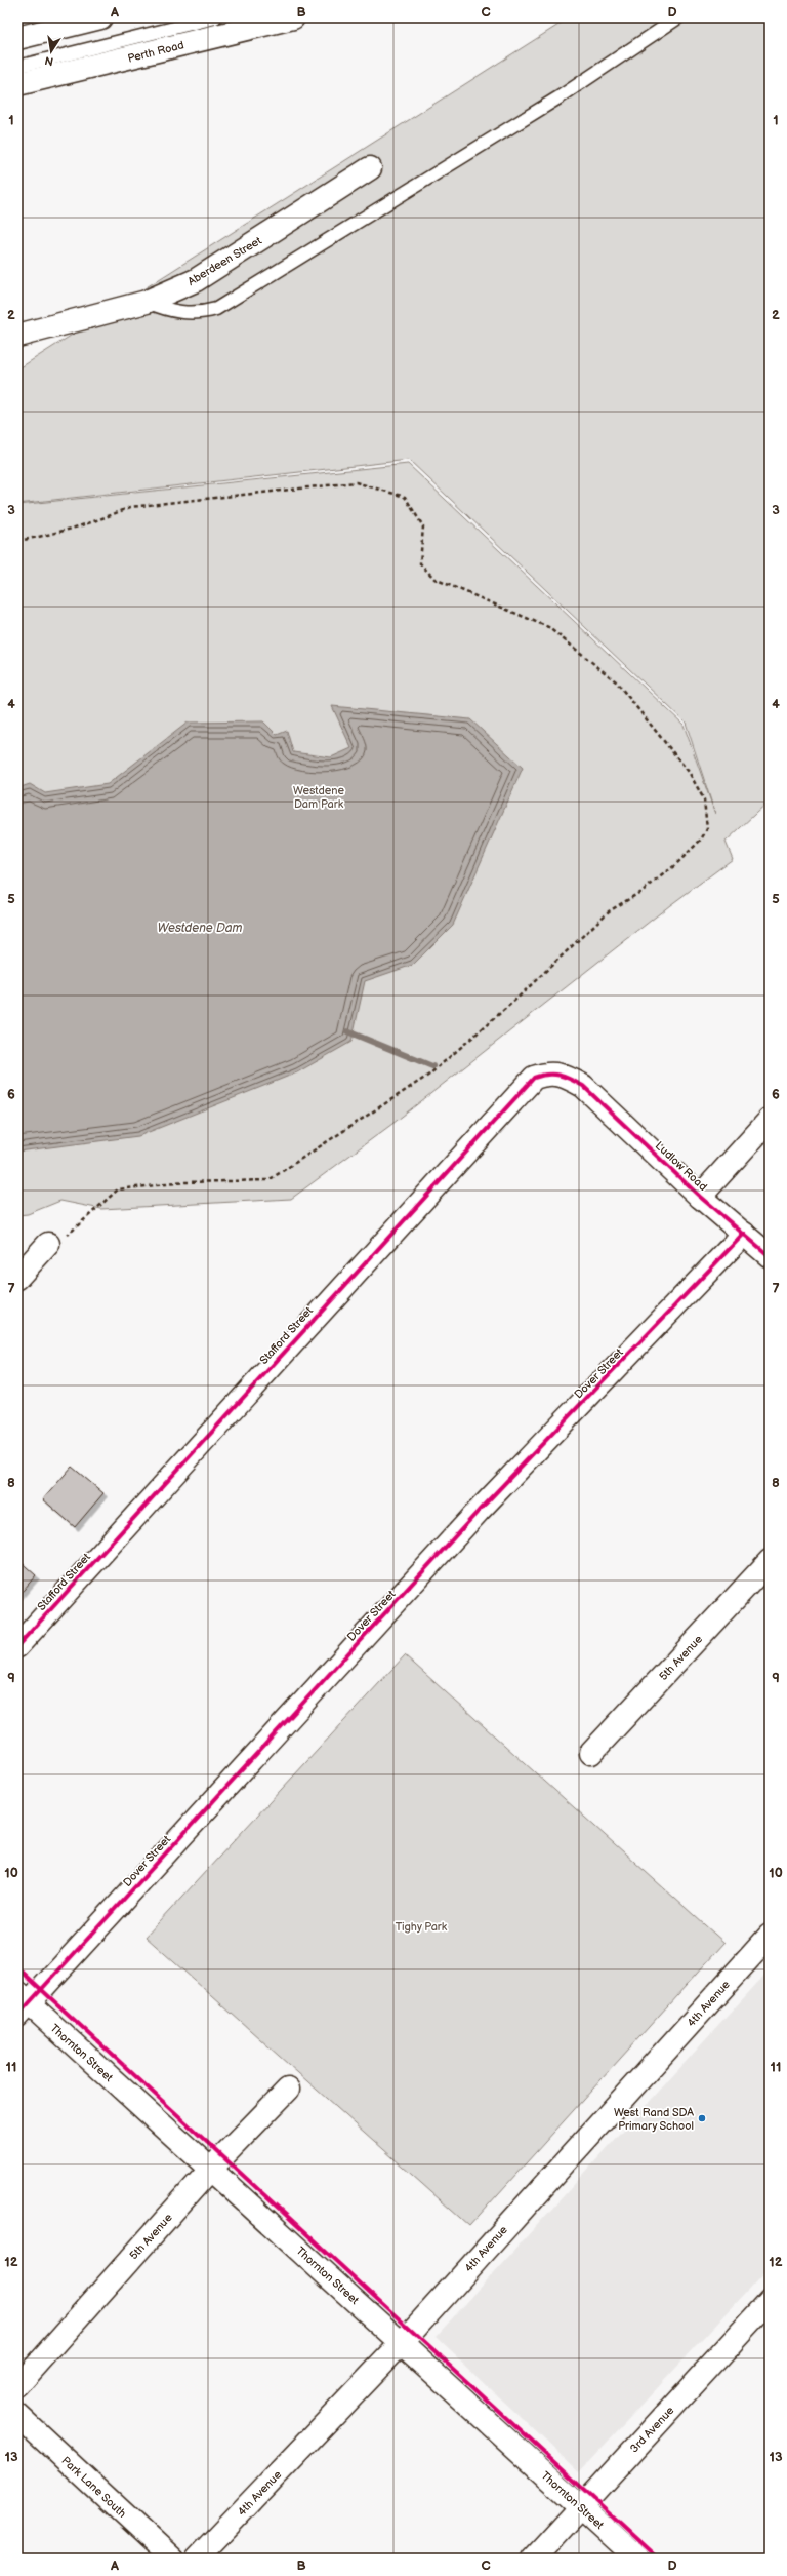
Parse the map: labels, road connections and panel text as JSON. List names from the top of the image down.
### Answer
{
  "streets": {
    "street": [
      "Perth Road",
      "Aberdeen Street",
      "Ludlow Road",
      "Stafford Street",
      "Dover Street",
      "5th Avenue",
      "4th Avenue",
      "Thornton Street",
      "3rd Avenue",
      "Park Lane South"
    ]
  },
  "crossings": [
    ["Ludlow Road", "Stafford Street"],
    ["Ludlow Road", "Dover Street"],
    ["Dover Street", "Thornton Street"],
    ["5th Avenue", "Thornton Street"],
    ["4th Avenue", "Thornton Street"],
    ["Thornton Street", "3rd Avenue"]
  ],
  "water": ["Westdene Dam"],
  "parks": ["Westdene Dam Park", "Tighy Park"],
  "places": ["West Rand SDA Primary School"],
  "north": "bottom",
  "grid": {
    "columns": [
      "A",
      "B",
      "C",
      "D"
    ],
    "rows": [
      "1",
      "2",
      "3",
      "4",
      "5",
      "6",
      "7",
      "8",
      "9",
      "10",
      "11",
      "12",
      "13"
    ]
  }
}
